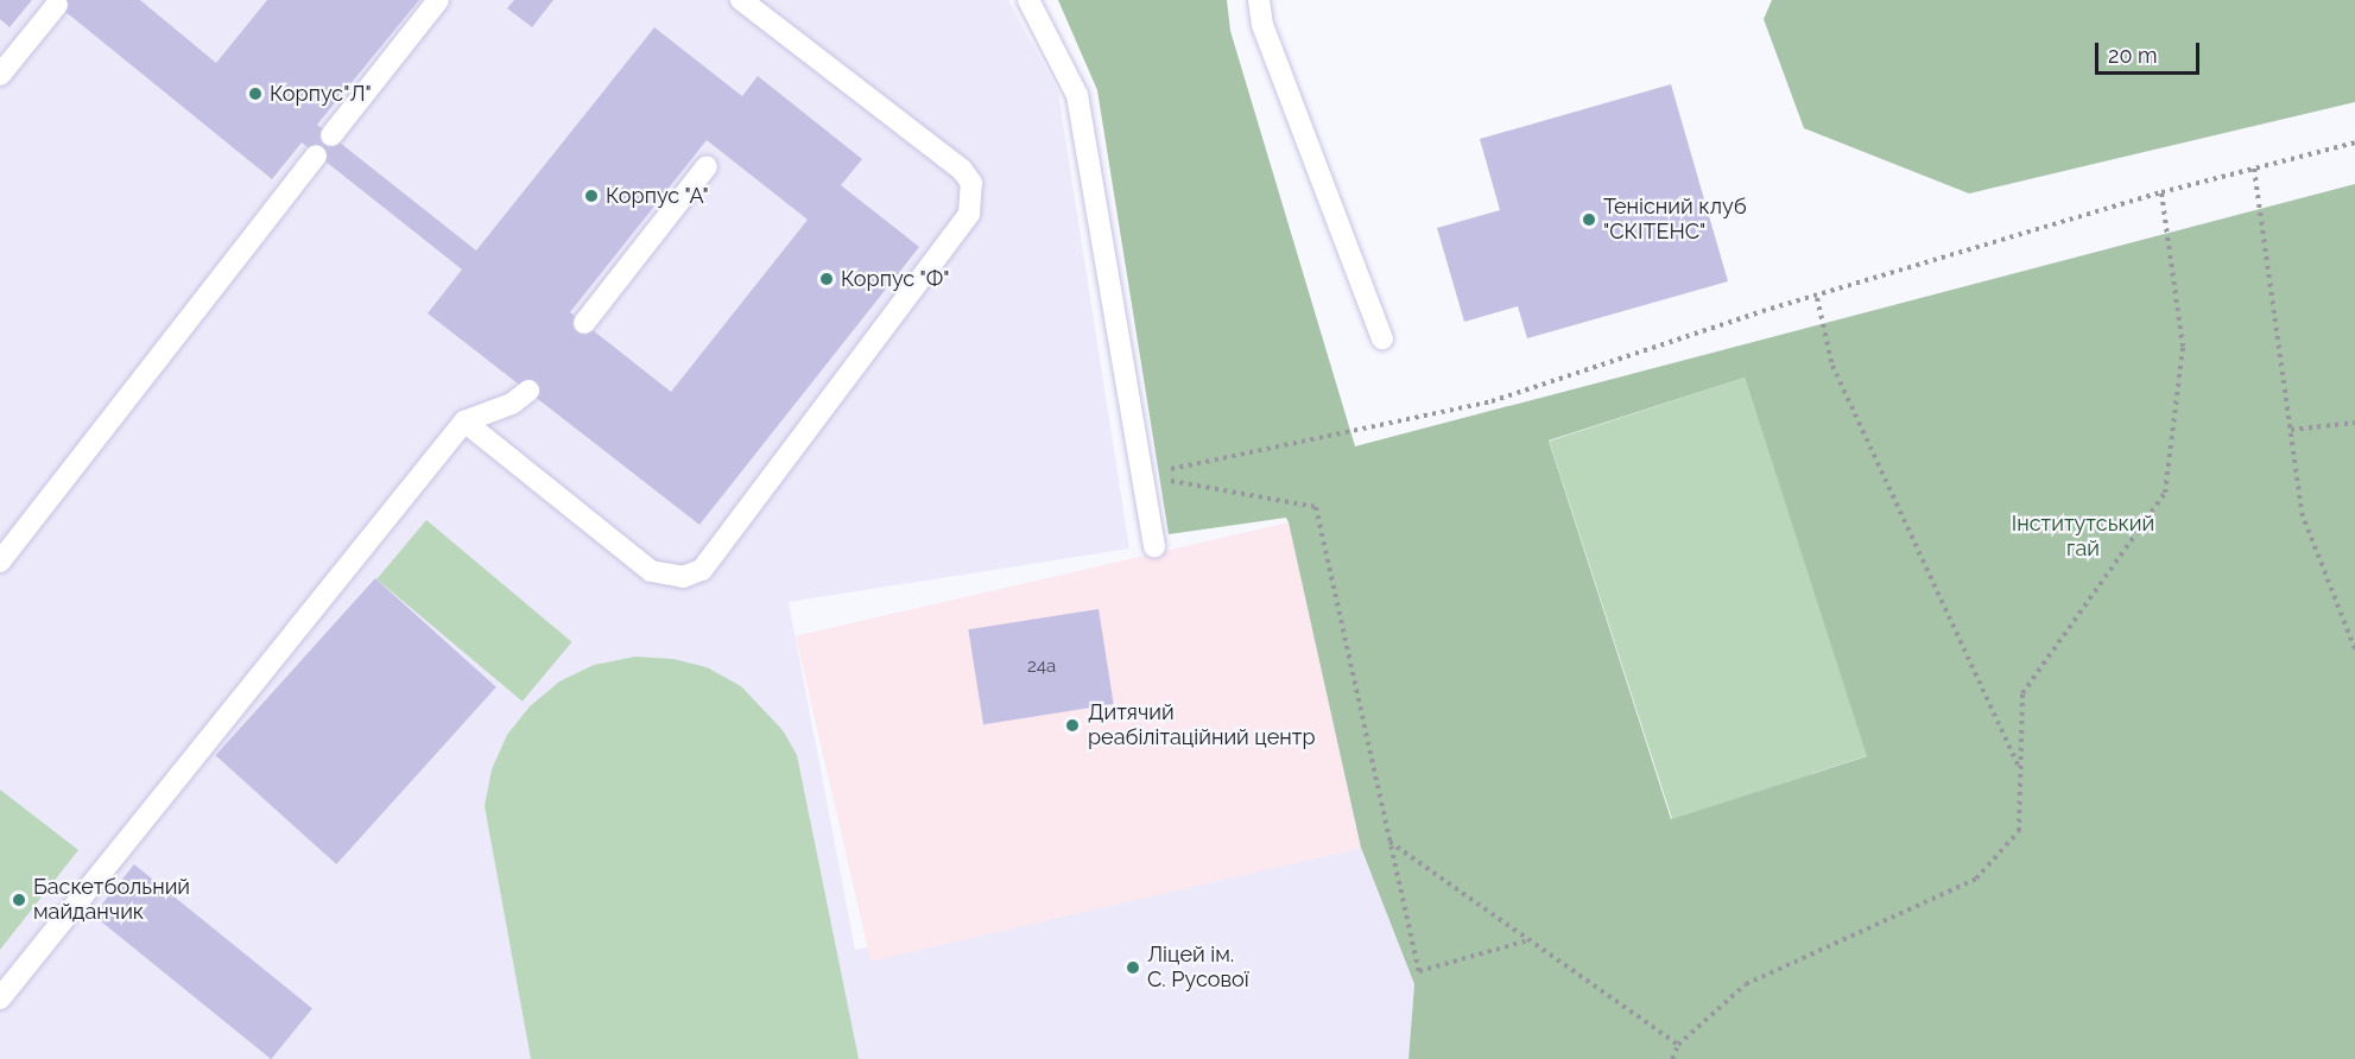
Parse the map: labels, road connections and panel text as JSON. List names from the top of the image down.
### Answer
{
  "parks": ["Інститутський гай"],
  "places": [
    "Корпус\"Л\"",
    "Корпус \"А\"",
    "Тенісний клуб \"СКІТЕНС\"",
    "Корпус \"Ф\"",
    "Дитячий реабілітаційний центр",
    "Баскетбольний майданчик",
    "Ліцей ім. С. Русової"
  ],
  "house_numbers": ["24а"],
  "scale_bar": "20 m"
}
